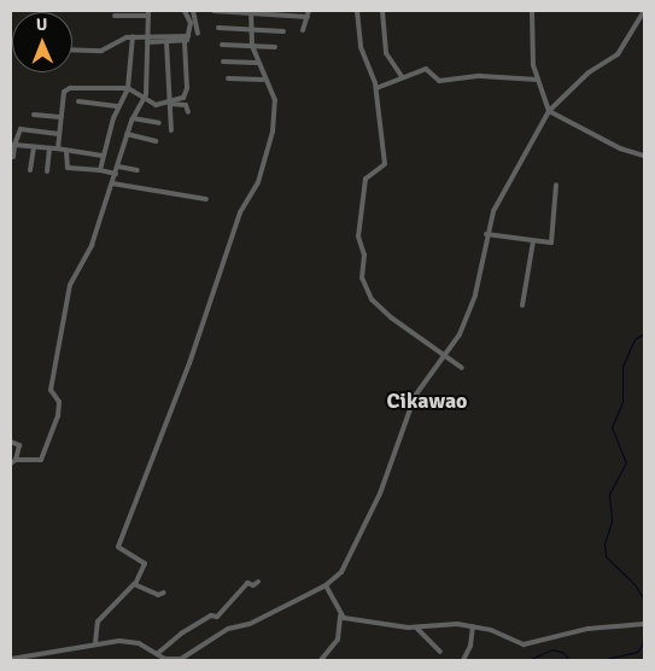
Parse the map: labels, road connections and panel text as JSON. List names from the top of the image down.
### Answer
{
  "districts": ["Cikawao"],
  "north": "top"
}
